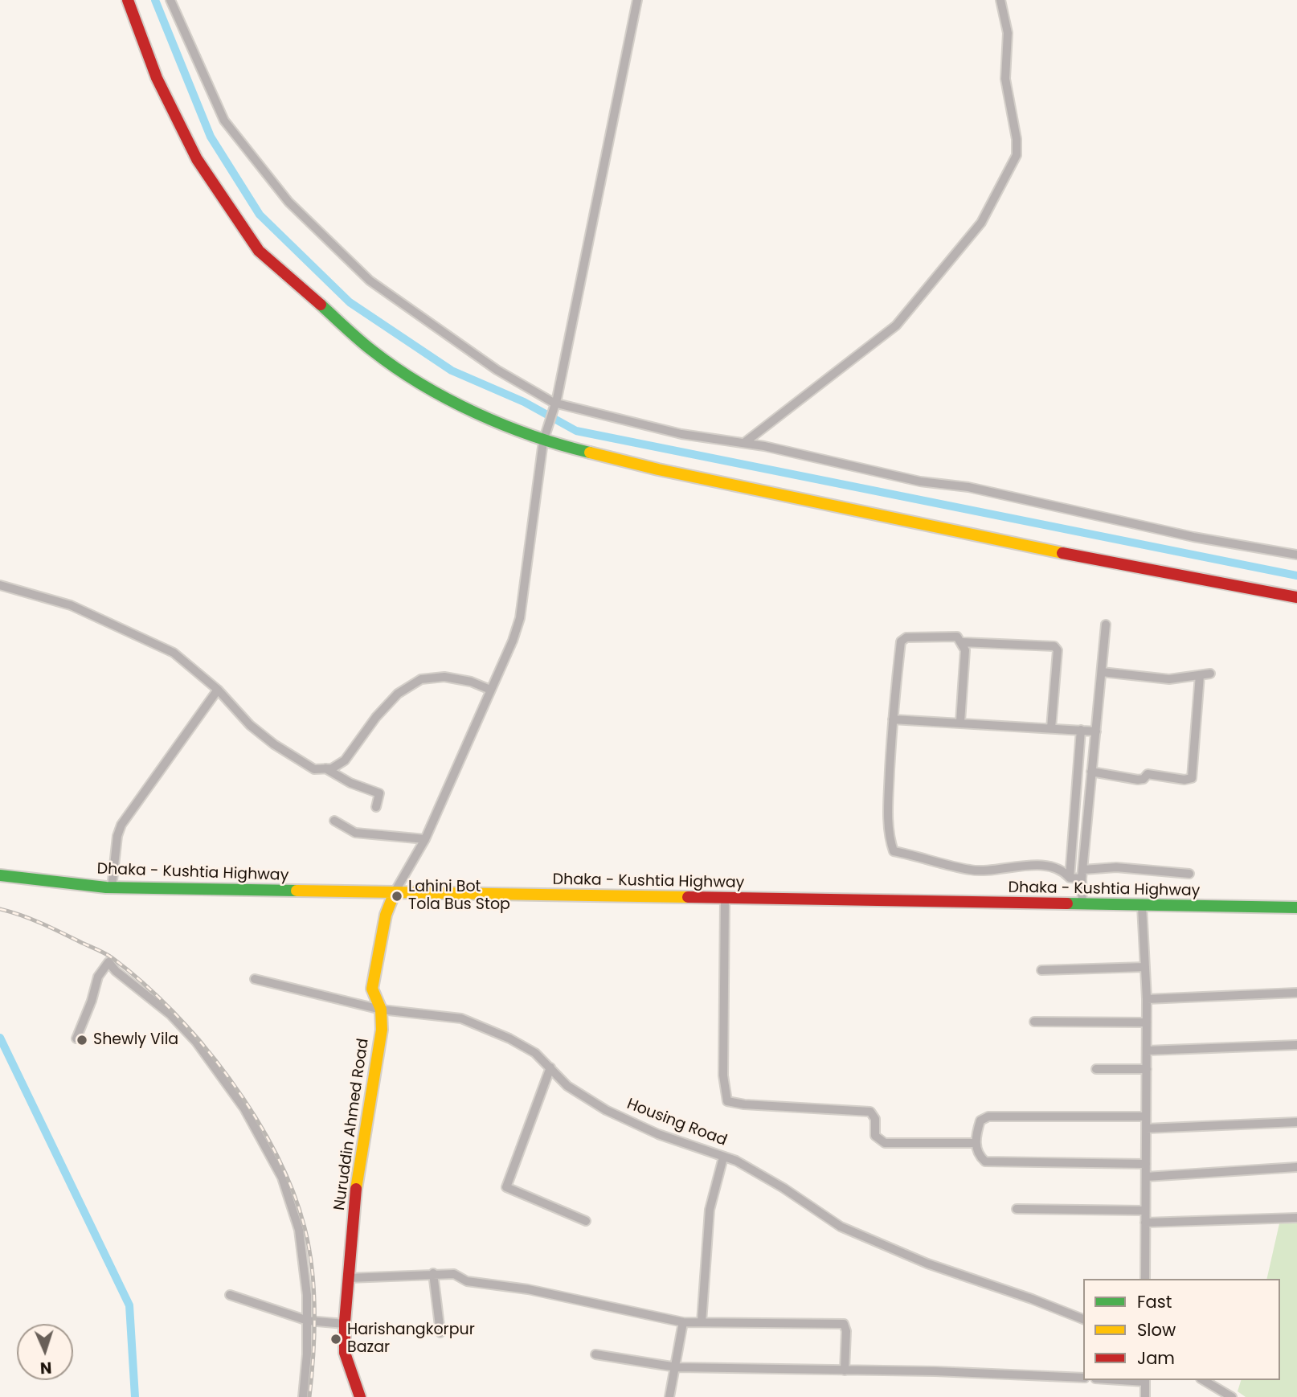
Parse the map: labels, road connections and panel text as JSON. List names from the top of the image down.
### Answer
{
  "streets": {
    "main road": ["Dhaka - Kushtia Highway", "Nuruddin Ahmed Road"],
    "street": ["Housing Road"]
  },
  "crossings": [
    ["Dhaka - Kushtia Highway", "Nuruddin Ahmed Road"],
    ["Housing Road", "Nuruddin Ahmed Road"]
  ],
  "places": ["Lahini Bot Tola Bus Stop", "Shewly Vila", "Harishangkorpur Bazar"],
  "legend": ["Fast", "Slow", "Jam"],
  "north": "bottom"
}
